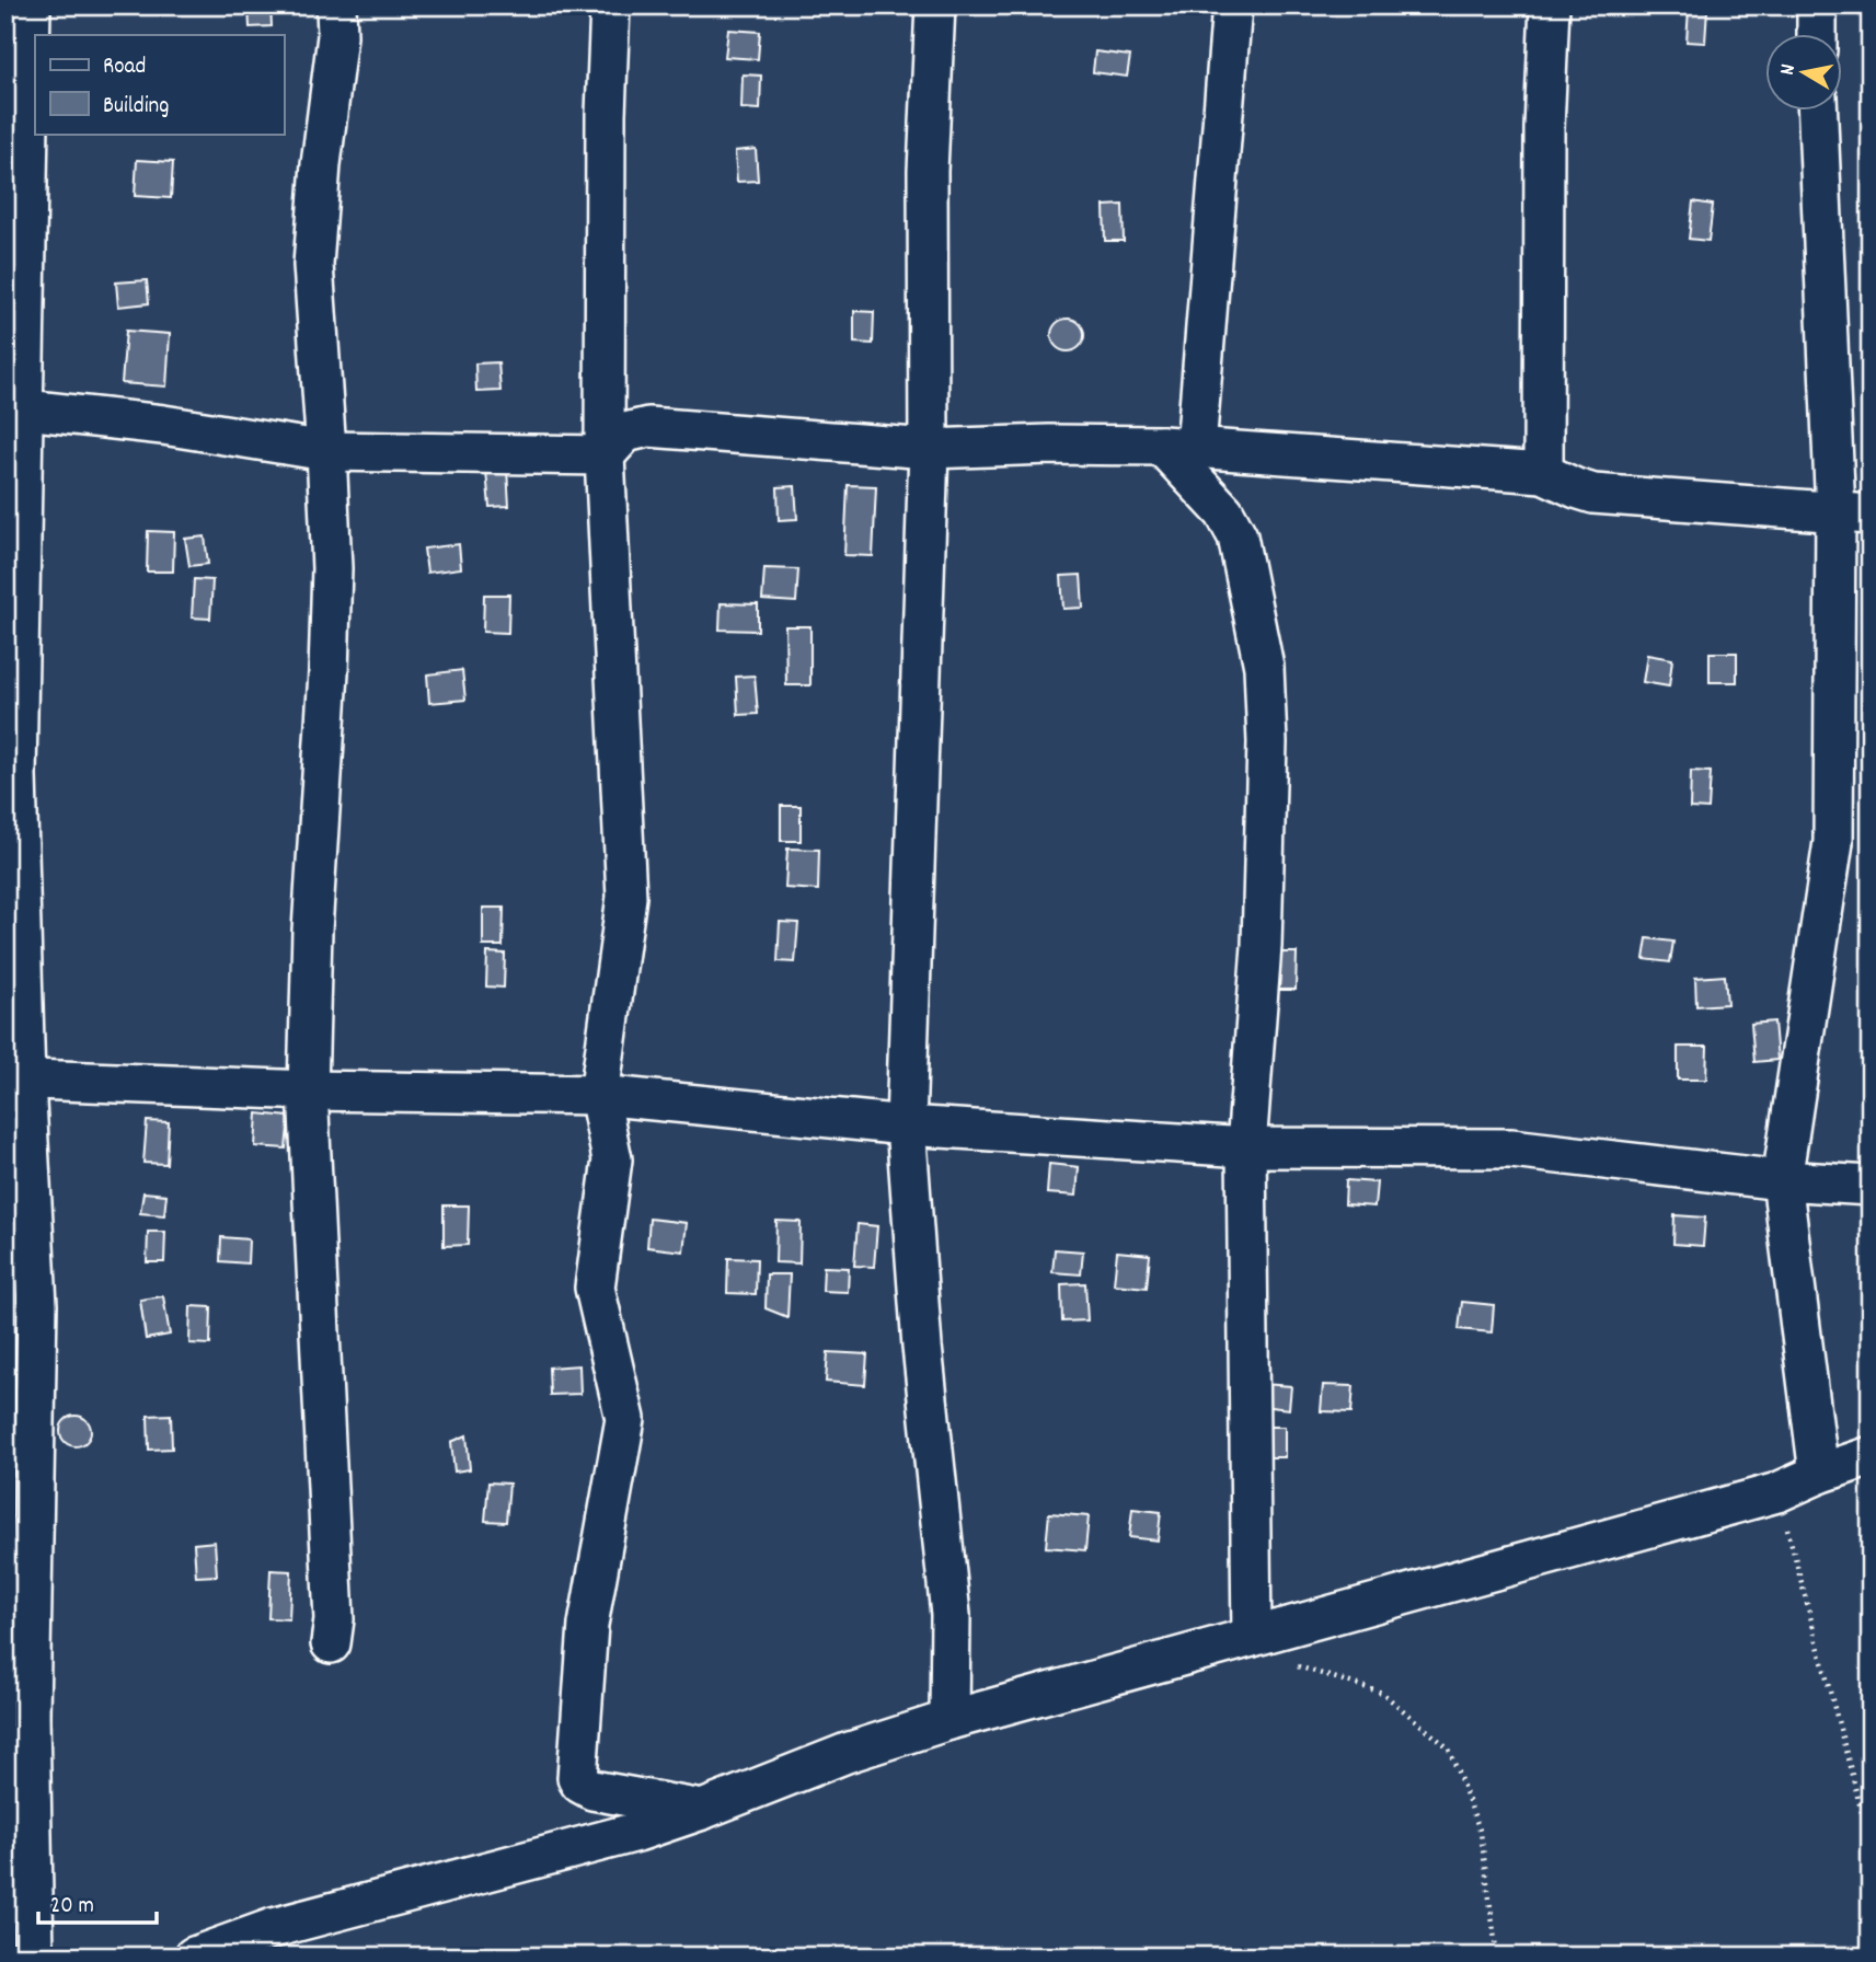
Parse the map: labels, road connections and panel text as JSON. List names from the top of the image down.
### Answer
{
  "legend": ["Road", "Building"],
  "scale_bar": "20 m",
  "north": "left"
}
